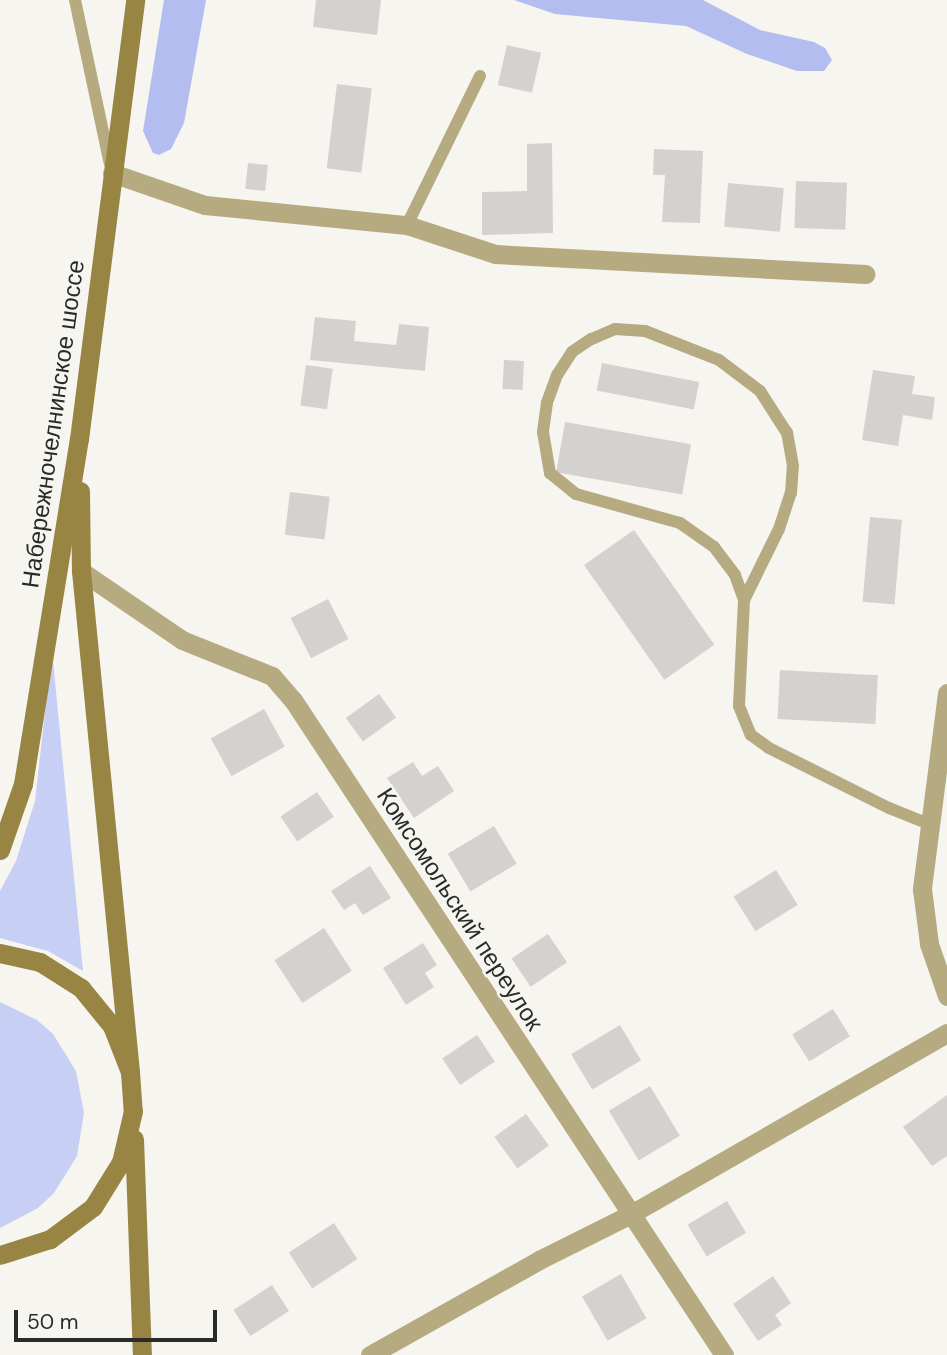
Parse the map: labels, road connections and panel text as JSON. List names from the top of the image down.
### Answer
{
  "streets": {
    "main road": ["Набережночелнинское шоссе"],
    "street": ["Комсомольский переулок"]
  },
  "scale_bar": "50 m"
}
